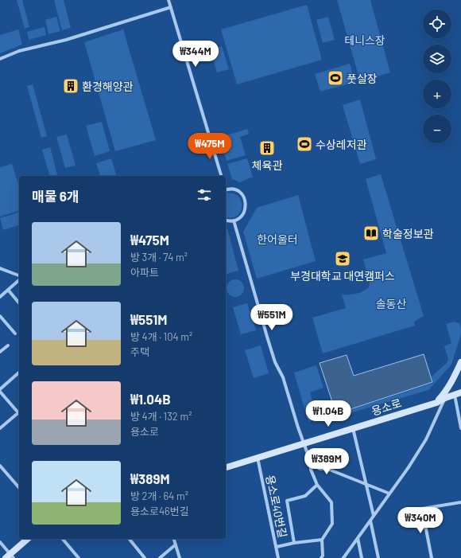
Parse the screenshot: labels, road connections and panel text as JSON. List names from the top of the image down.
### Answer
{
  "streets": {
    "main road": ["용소로"],
    "street": ["용소로40번길"]
  },
  "crossings": [
    ["용소로", "용소로40번길"]
  ],
  "parks": ["테니스장", "한어울터", "솔동산"],
  "places": {
    "sports": ["풋살장", "수상레저관"],
    "building": ["환경해양관", "체육관"],
    "library": ["학술정보관"],
    "school or university": ["부경대학교 대연캠퍼스"]
  },
  "page": {
    "map_buttons": ["+", "−"],
    "price": [
      "₩344M",
      "₩475M",
      "₩551M",
      "₩1.04B",
      "₩389M",
      "₩340M"
    ],
    "heading": "매물 6개",
    "list": [
      {
        "name": "₩475M",
        "note": "방 3개 · 74 m² · 아파트"
      },
      {
        "name": "₩551M",
        "note": "방 4개 · 104 m² · 주택"
      },
      {
        "name": "₩1.04B",
        "note": "방 4개 · 132 m² · 용소로"
      },
      {
        "name": "₩389M",
        "note": "방 2개 · 64 m² · 용소로46번길"
      }
    ]
  }
}
